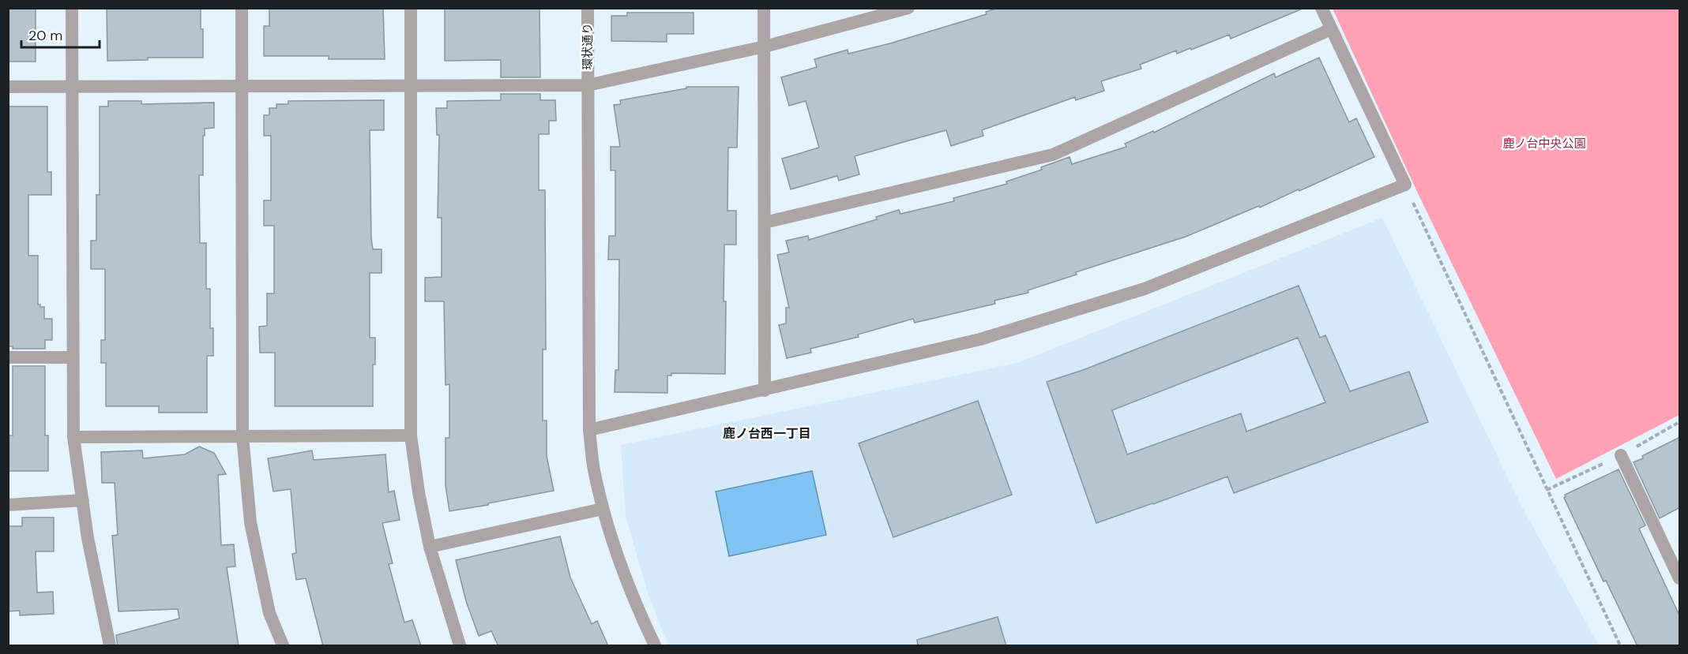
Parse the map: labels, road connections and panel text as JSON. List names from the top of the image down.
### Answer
{
  "streets": {
    "street": ["環状通り"]
  },
  "districts": ["鹿ノ台西一丁目"],
  "parks": ["鹿ノ台中央公園"],
  "scale_bar": "20 m"
}
